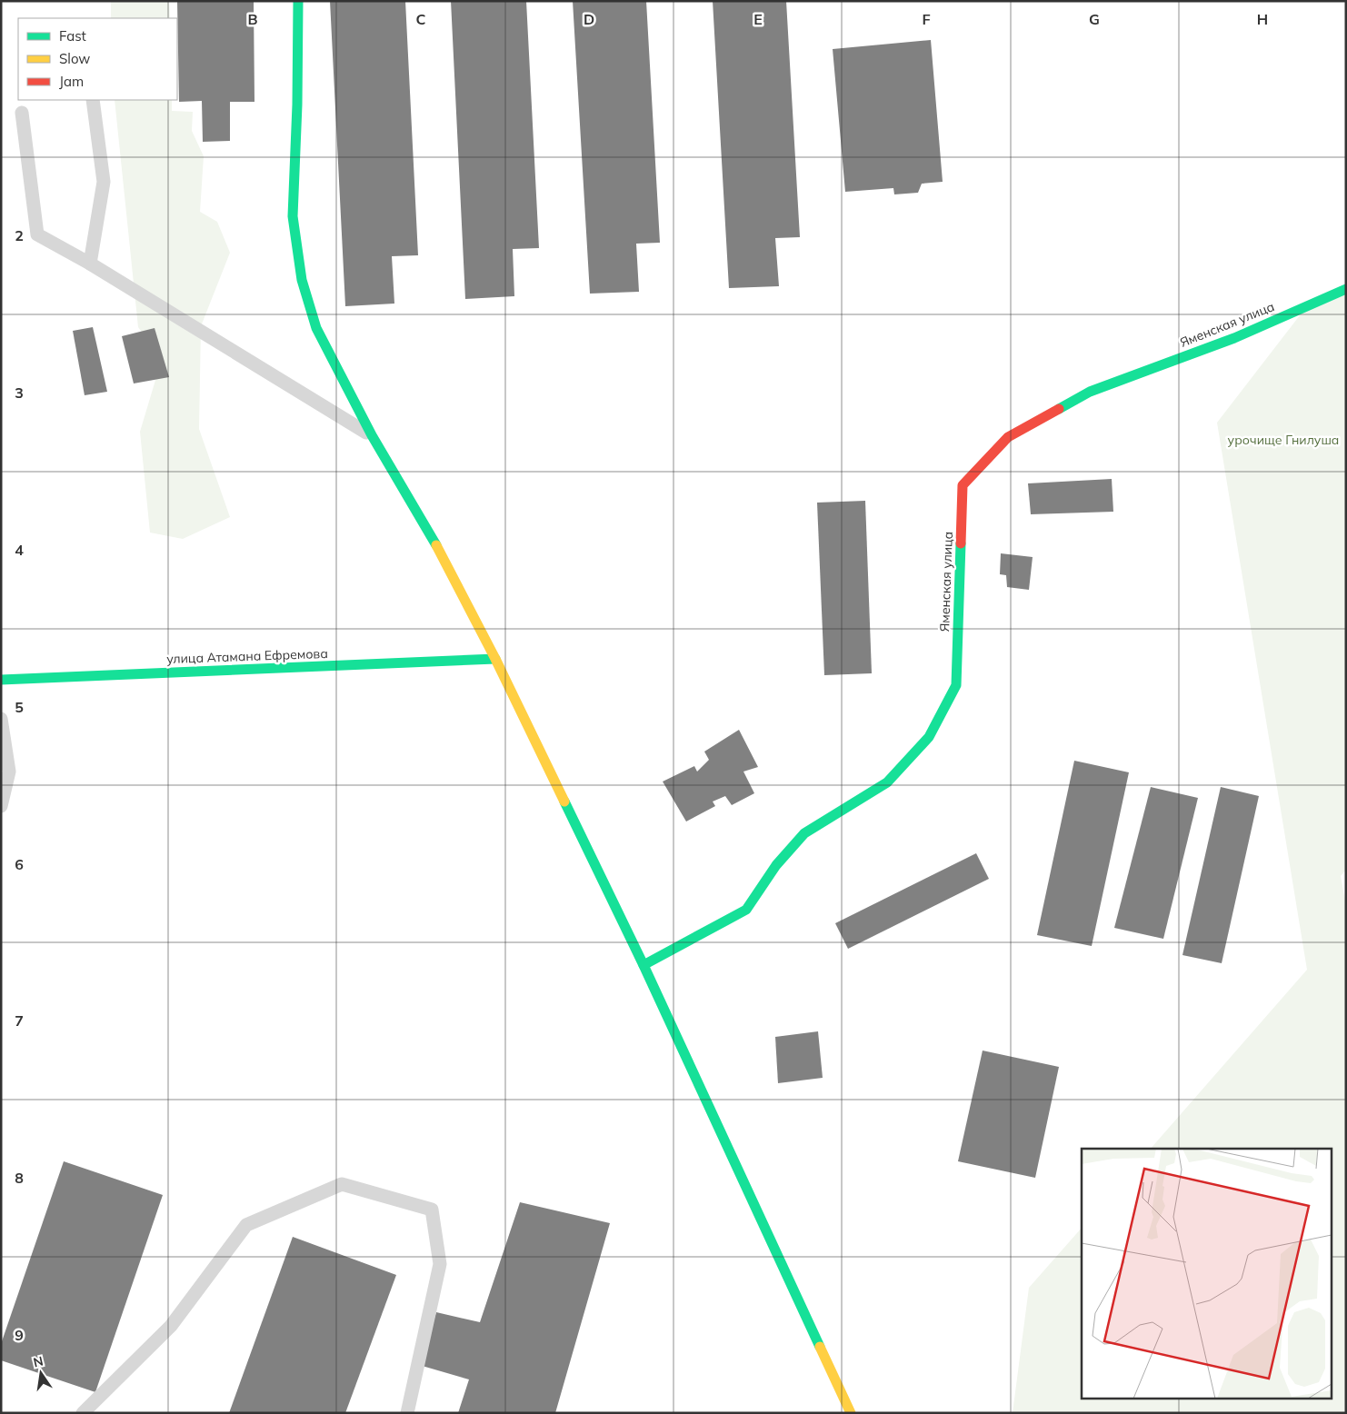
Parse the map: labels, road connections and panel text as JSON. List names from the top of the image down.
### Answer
{
  "streets": {
    "street": ["Яменская улица", "улица Атамана Ефремова"]
  },
  "parks": ["урочище Гнилуша"],
  "legend": ["Fast", "Slow", "Jam"],
  "north": "top",
  "grid": {
    "columns": [
      "B",
      "C",
      "D",
      "E",
      "F",
      "G",
      "H"
    ],
    "rows": [
      "2",
      "3",
      "4",
      "5",
      "6",
      "7",
      "8",
      "9"
    ]
  }
}
